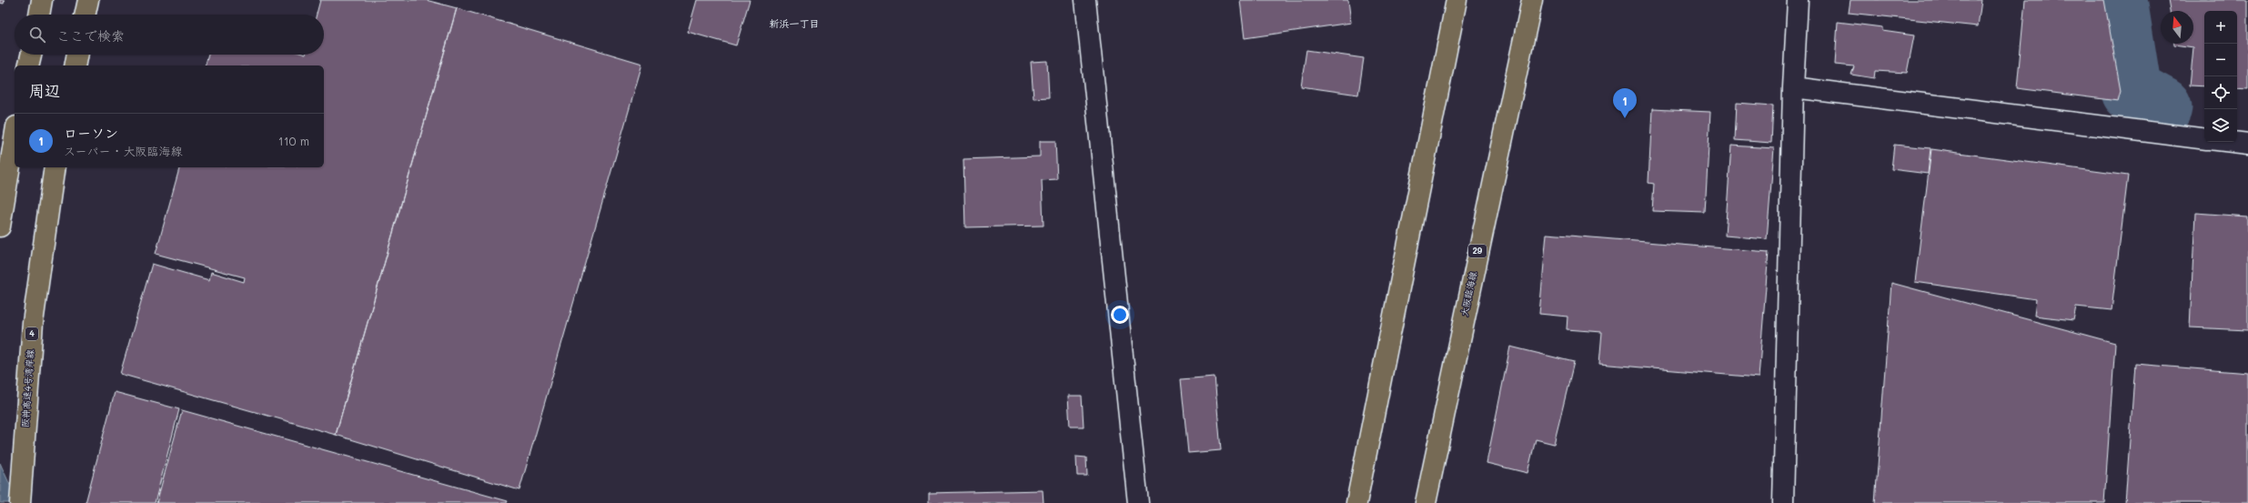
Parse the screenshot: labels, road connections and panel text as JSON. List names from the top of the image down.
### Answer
{
  "streets": {
    "main road": [
      "29",
      "大阪臨海線",
      "4",
      "阪神高速4号湾岸線"
    ]
  },
  "districts": ["新浜一丁目"],
  "north": "top",
  "page": {
    "map_buttons": ["+", "−"],
    "search": "ここで検索",
    "heading": "周辺",
    "pins": "1",
    "list": [
      {
        "mark": "1",
        "name": "ローソン",
        "note": "スーパー · 大阪臨海線",
        "value": "110 m"
      }
    ]
  }
}
